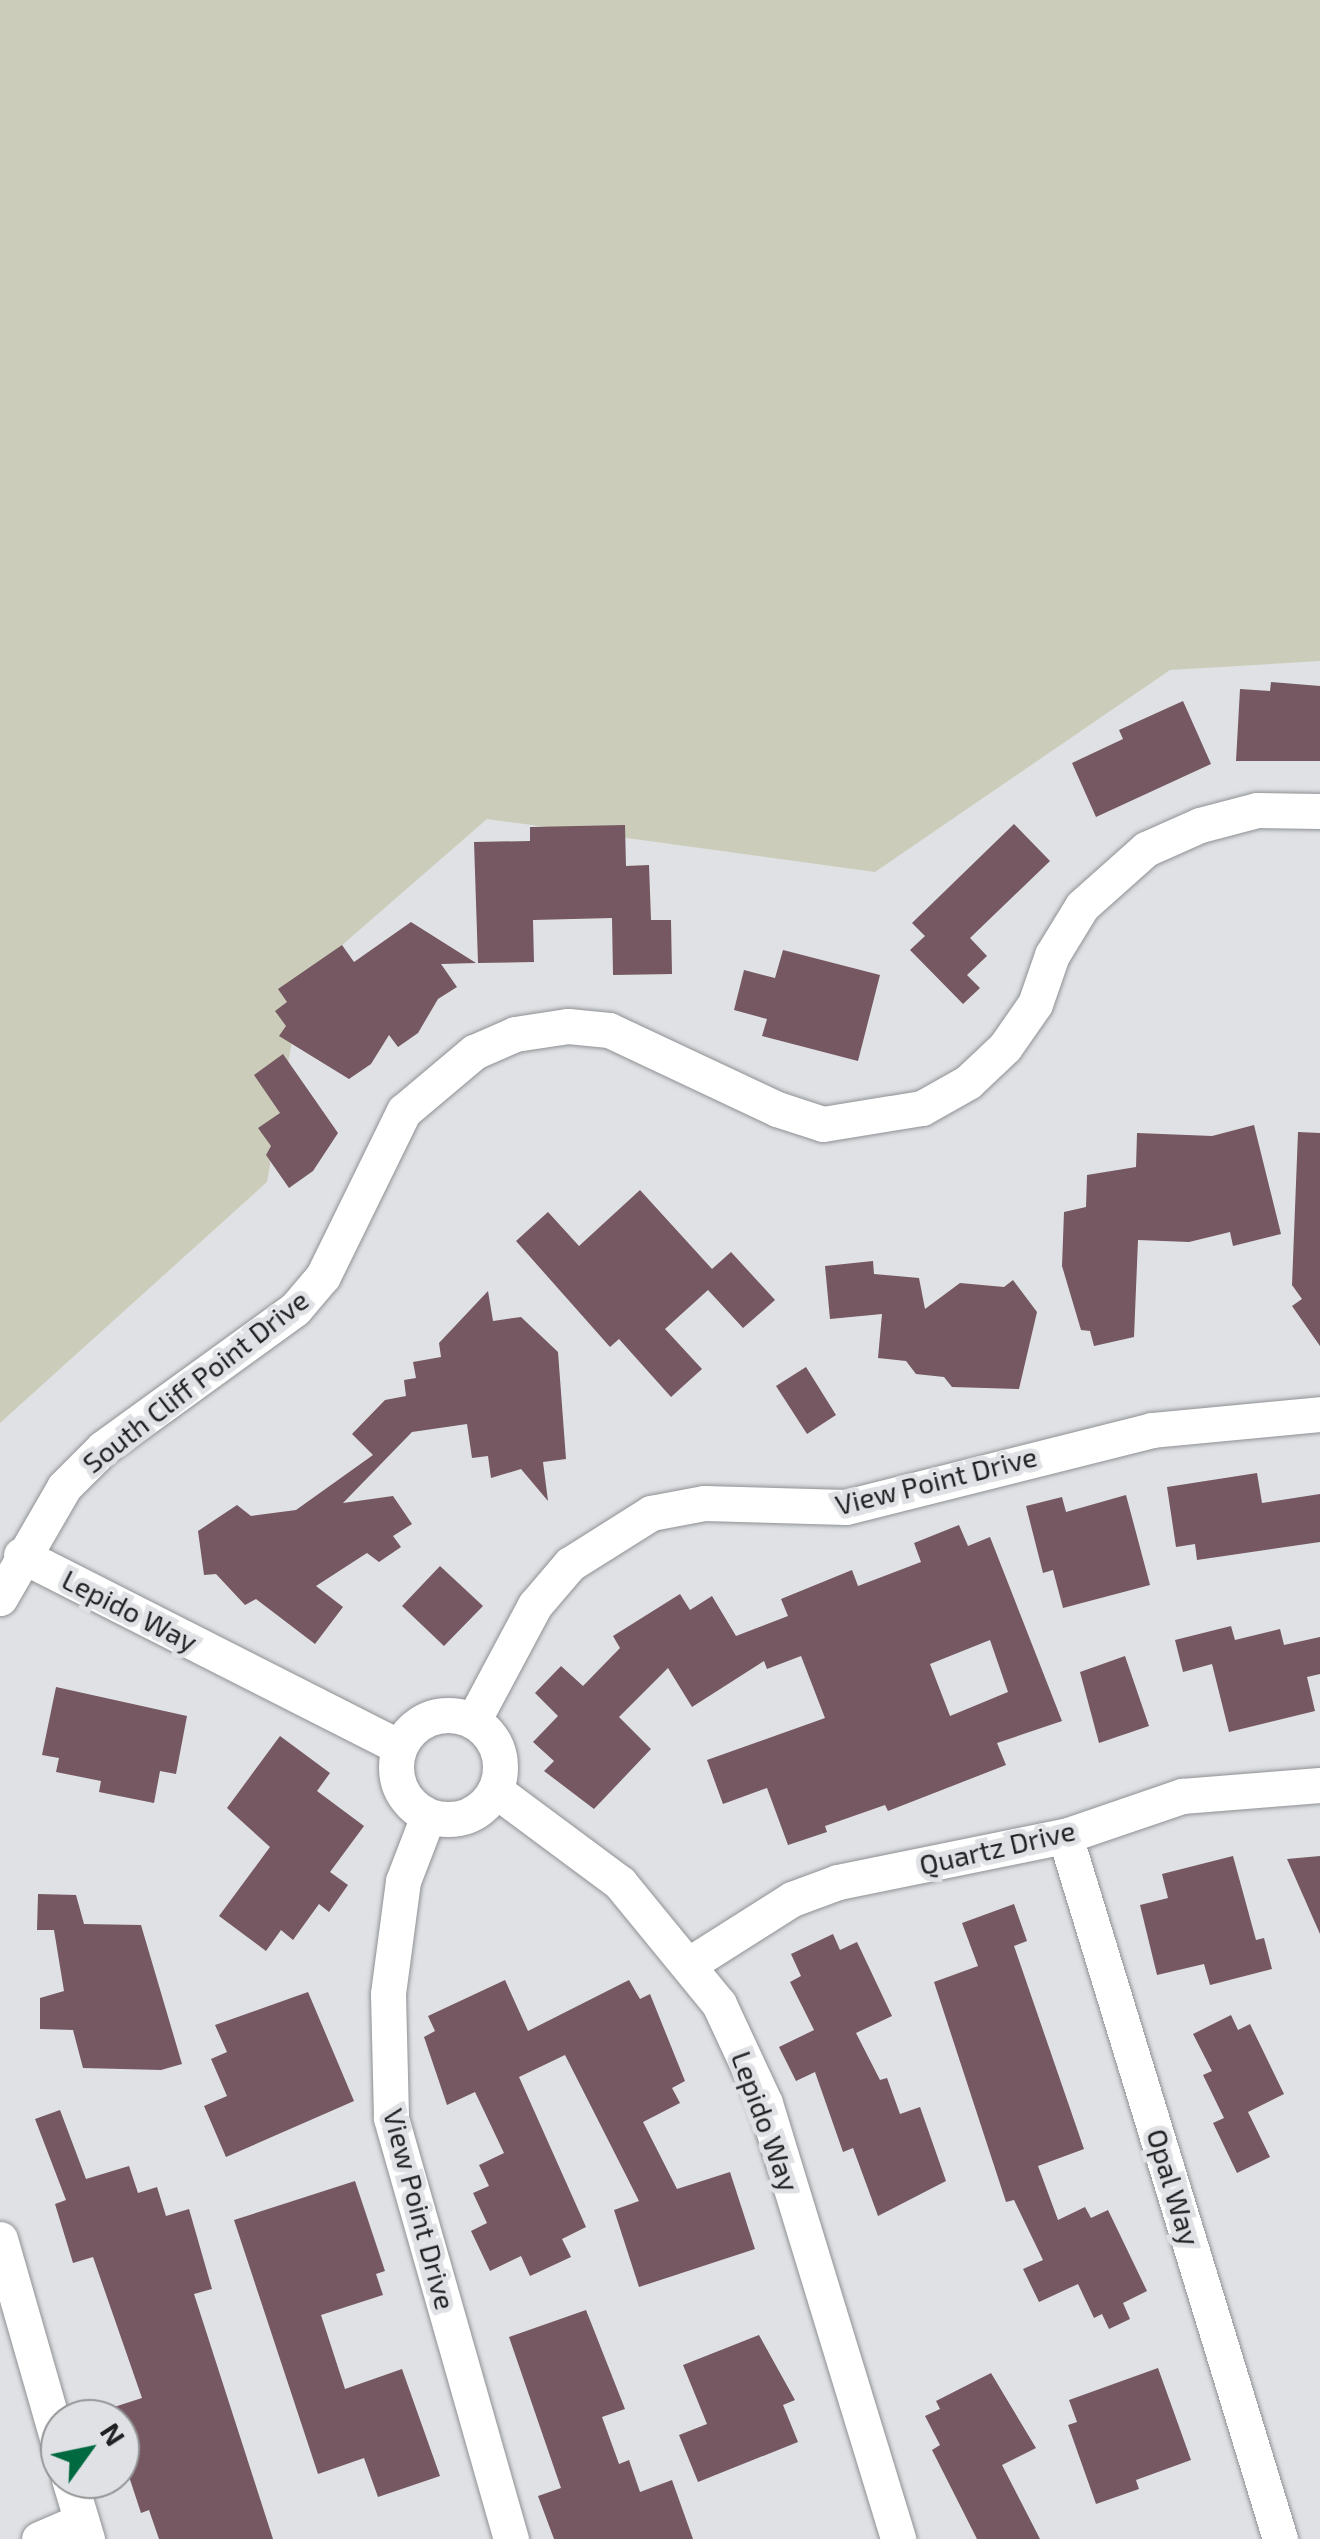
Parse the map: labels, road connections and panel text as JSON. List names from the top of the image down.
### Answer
{
  "streets": {
    "street": [
      "South Cliff Point Drive",
      "View Point Drive",
      "Lepido Way",
      "Quartz Drive",
      "Opal Way"
    ]
  },
  "crossings": [
    ["South Cliff Point Drive", "Lepido Way"],
    ["View Point Drive", "Lepido Way"],
    ["Lepido Way", "Quartz Drive"],
    ["Quartz Drive", "Opal Way"]
  ],
  "north": "top right"
}
